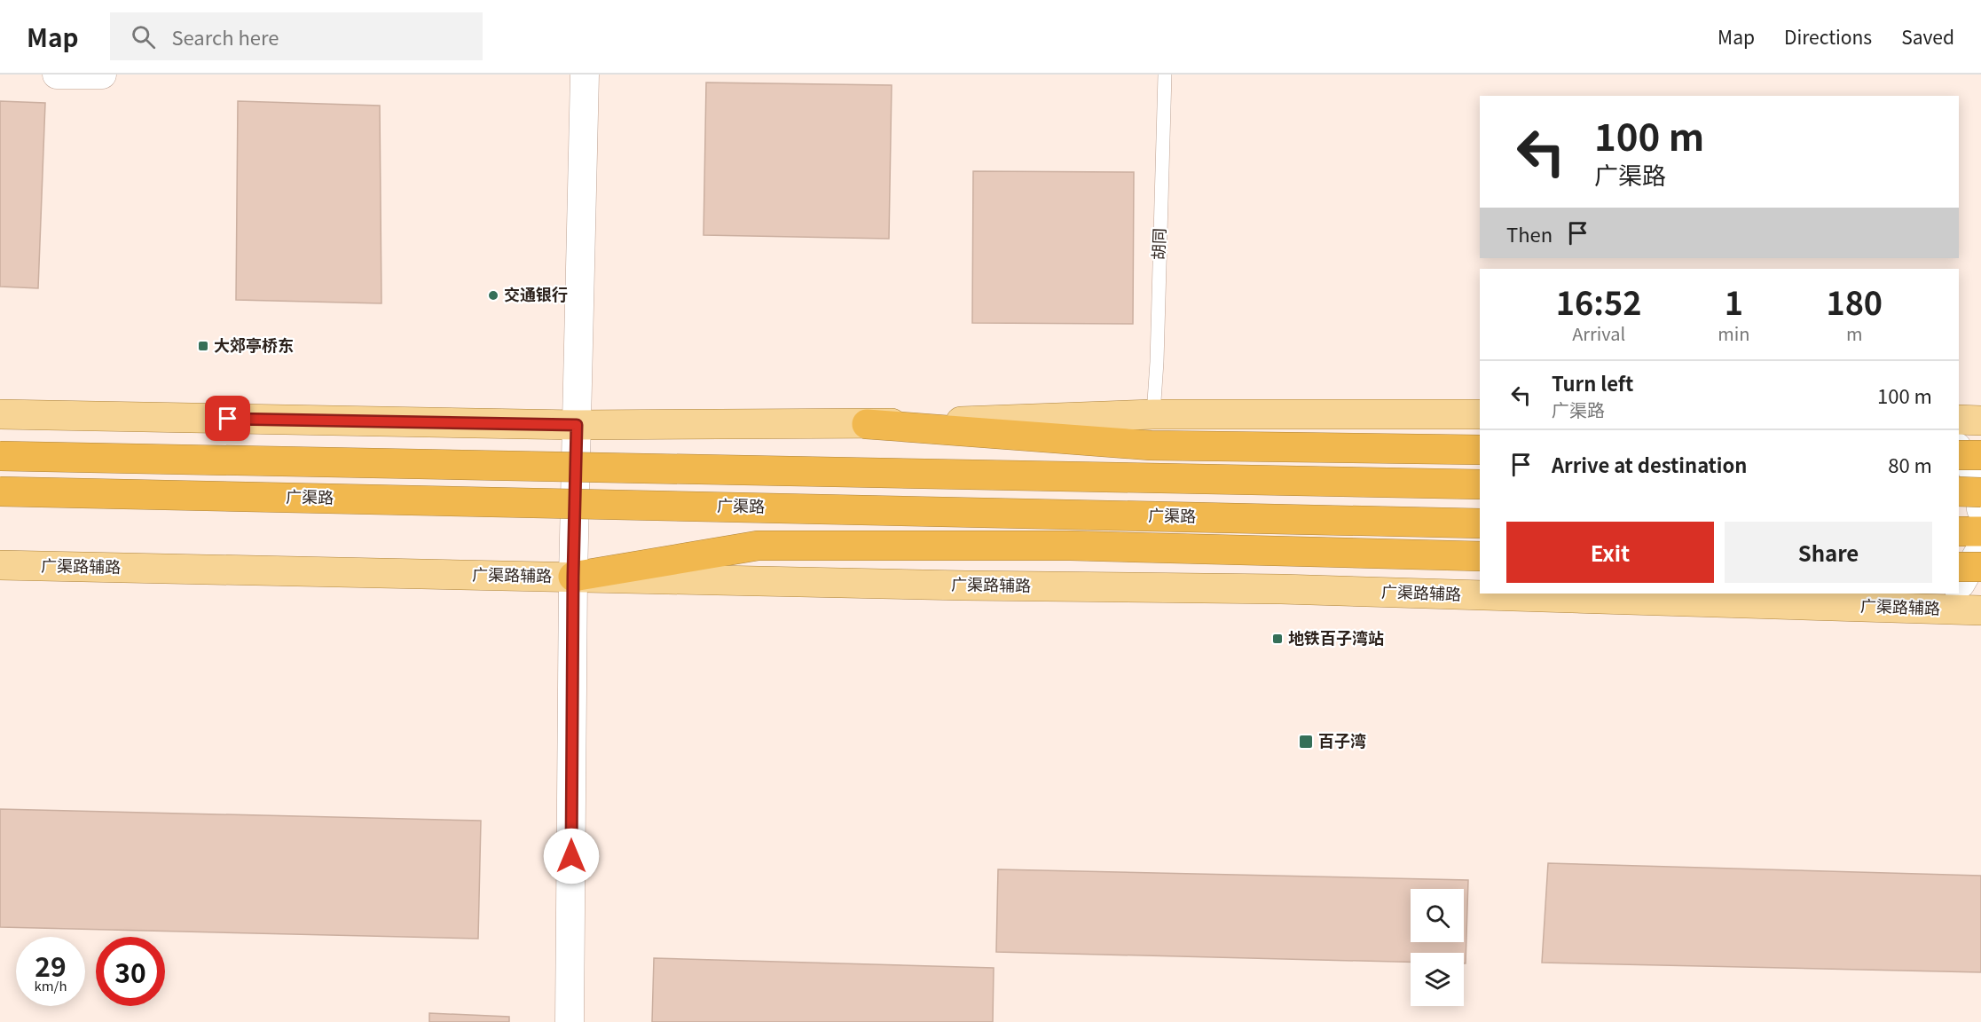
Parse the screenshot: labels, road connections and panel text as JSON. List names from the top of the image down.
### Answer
{
  "streets": {
    "highway": ["广渠路"],
    "main road": ["广渠路辅路"],
    "lane": ["胡同"]
  },
  "places": {
    "other": ["交通银行"],
    "transit": ["大郊亭桥东", "地铁百子湾站", "百子湾"]
  },
  "page": {
    "header": "Map",
    "search": "Search here",
    "nav": ["Map", "Directions", "Saved"],
    "turn": ["100 m", "广渠路"],
    "then": "Then",
    "eta": [
      "16:52",
      "Arrival",
      "1",
      "min",
      "180",
      "m"
    ],
    "list": [
      {
        "name": "Turn left",
        "note": "广渠路",
        "value": "100 m"
      },
      {
        "name": "Arrive at destination",
        "value": "80 m"
      }
    ],
    "buttons": ["Exit", "Share"],
    "speed": "29 km/h",
    "limit": "30"
  }
}
